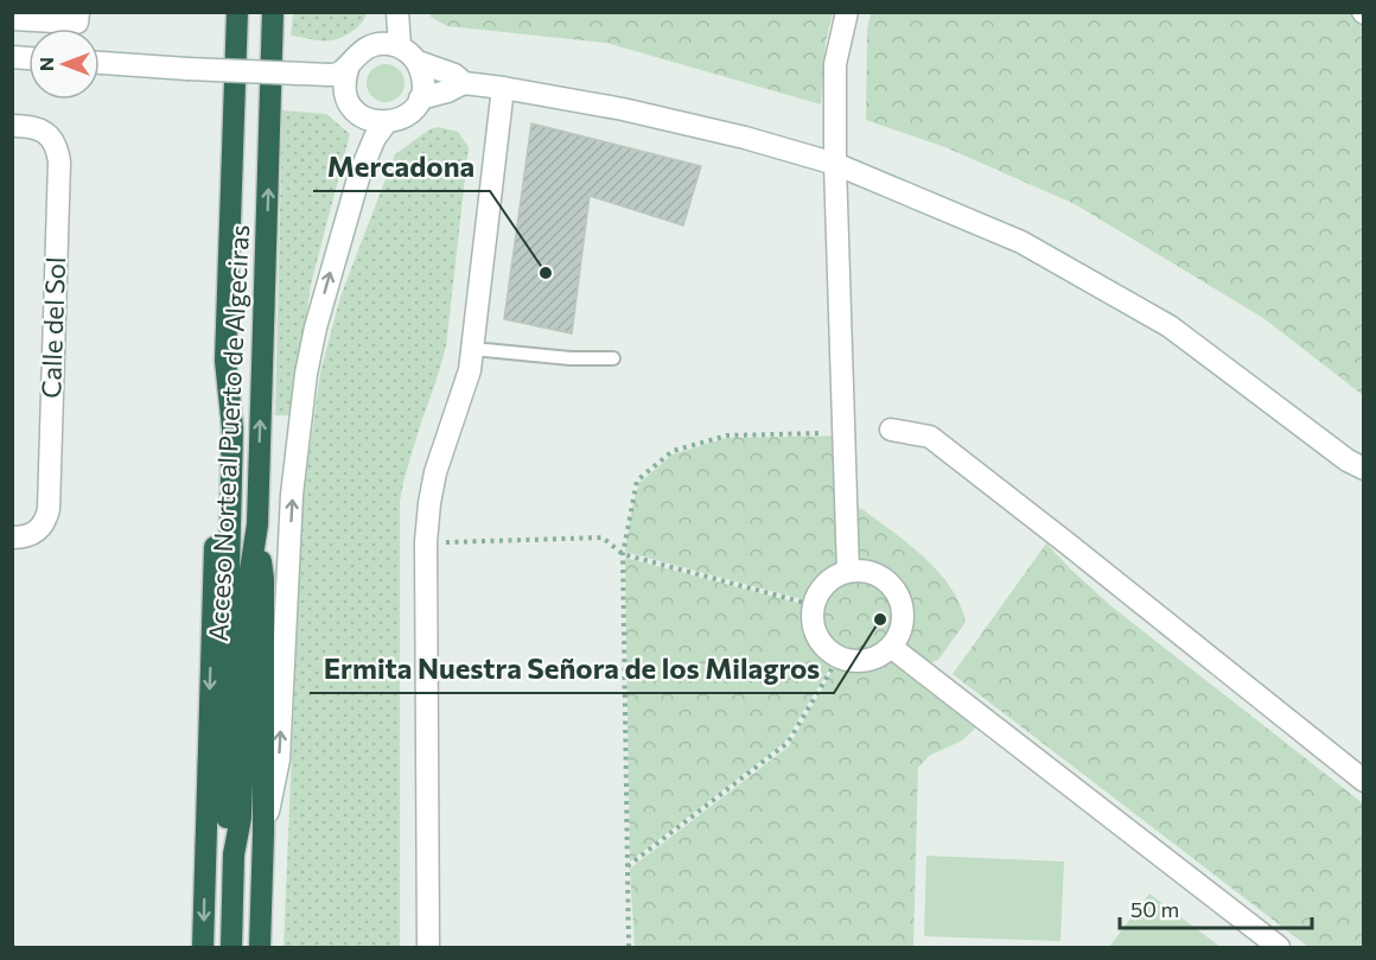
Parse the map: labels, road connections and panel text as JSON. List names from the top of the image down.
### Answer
{
  "streets": {
    "highway": ["Acceso Norte al Puerto de Algeciras"],
    "street": ["Calle del Sol"]
  },
  "places": ["Mercadona", "Ermita Nuestra Señora de los Milagros"],
  "scale_bar": "50 m",
  "north": "left"
}
